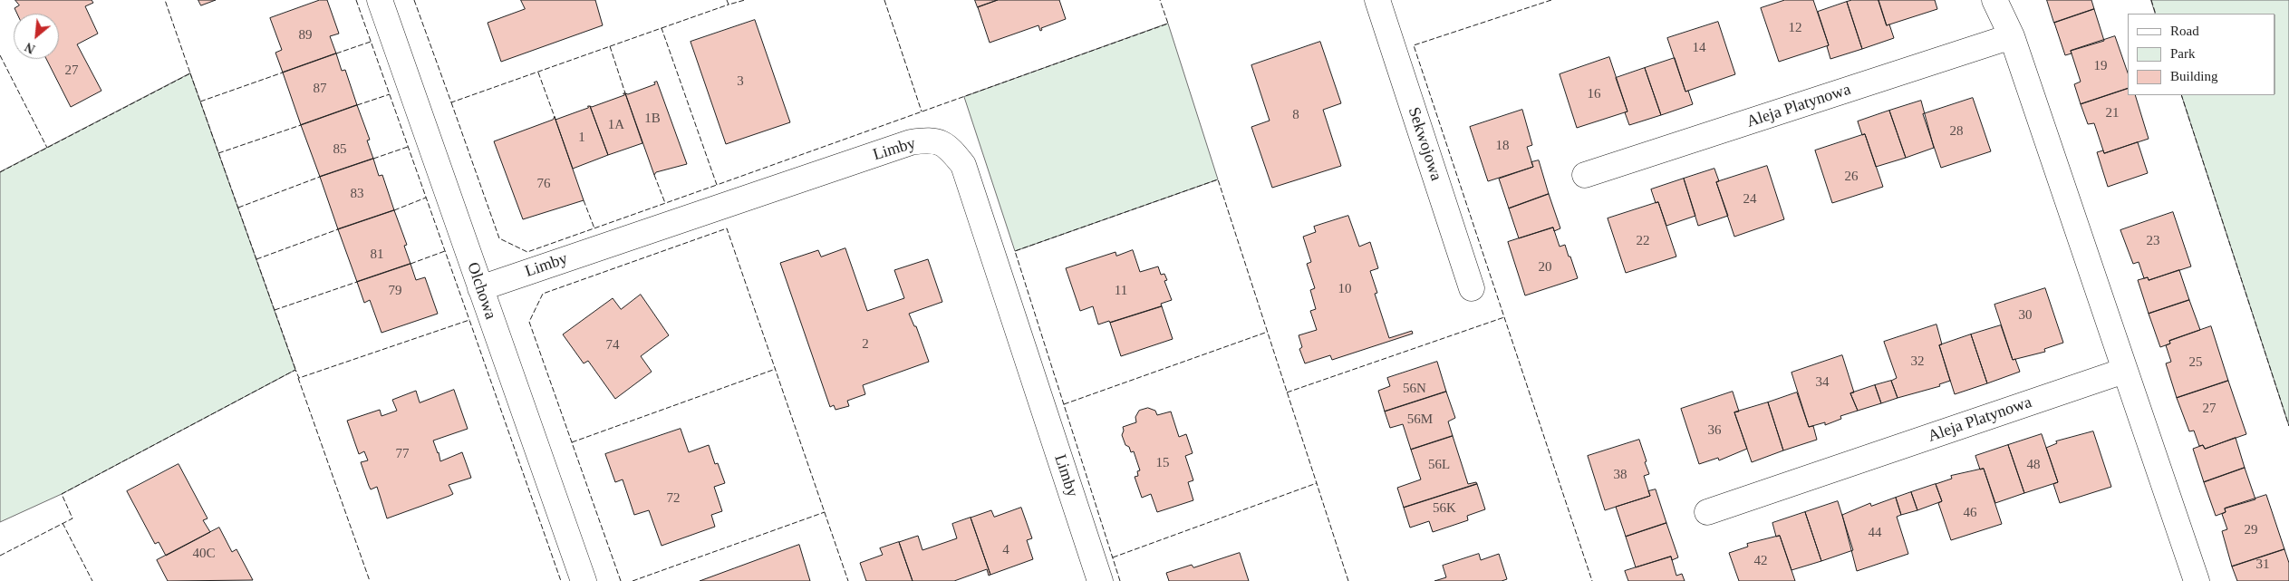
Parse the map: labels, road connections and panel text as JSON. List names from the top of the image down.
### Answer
{
  "streets": {
    "street": [
      "Aleja Platynowa",
      "Sekwojowa",
      "Limby",
      "Olchowa"
    ]
  },
  "crossings": [
    ["Limby", "Olchowa"]
  ],
  "house_numbers": [
    "12",
    "89",
    "14",
    "19",
    "27",
    "3",
    "87",
    "16",
    "21",
    "8",
    "1B",
    "1A",
    "28",
    "1",
    "18",
    "85",
    "26",
    "76",
    "83",
    "24",
    "22",
    "23",
    "81",
    "20",
    "10",
    "79",
    "11",
    "30",
    "2",
    "74",
    "32",
    "25",
    "34",
    "56N",
    "27",
    "56M",
    "36",
    "77",
    "15",
    "56L",
    "48",
    "38",
    "72",
    "56K",
    "46",
    "29",
    "44",
    "4",
    "40C",
    "42",
    "31"
  ],
  "legend": ["Road", "Park", "Building"],
  "north": "bottom left"
}
